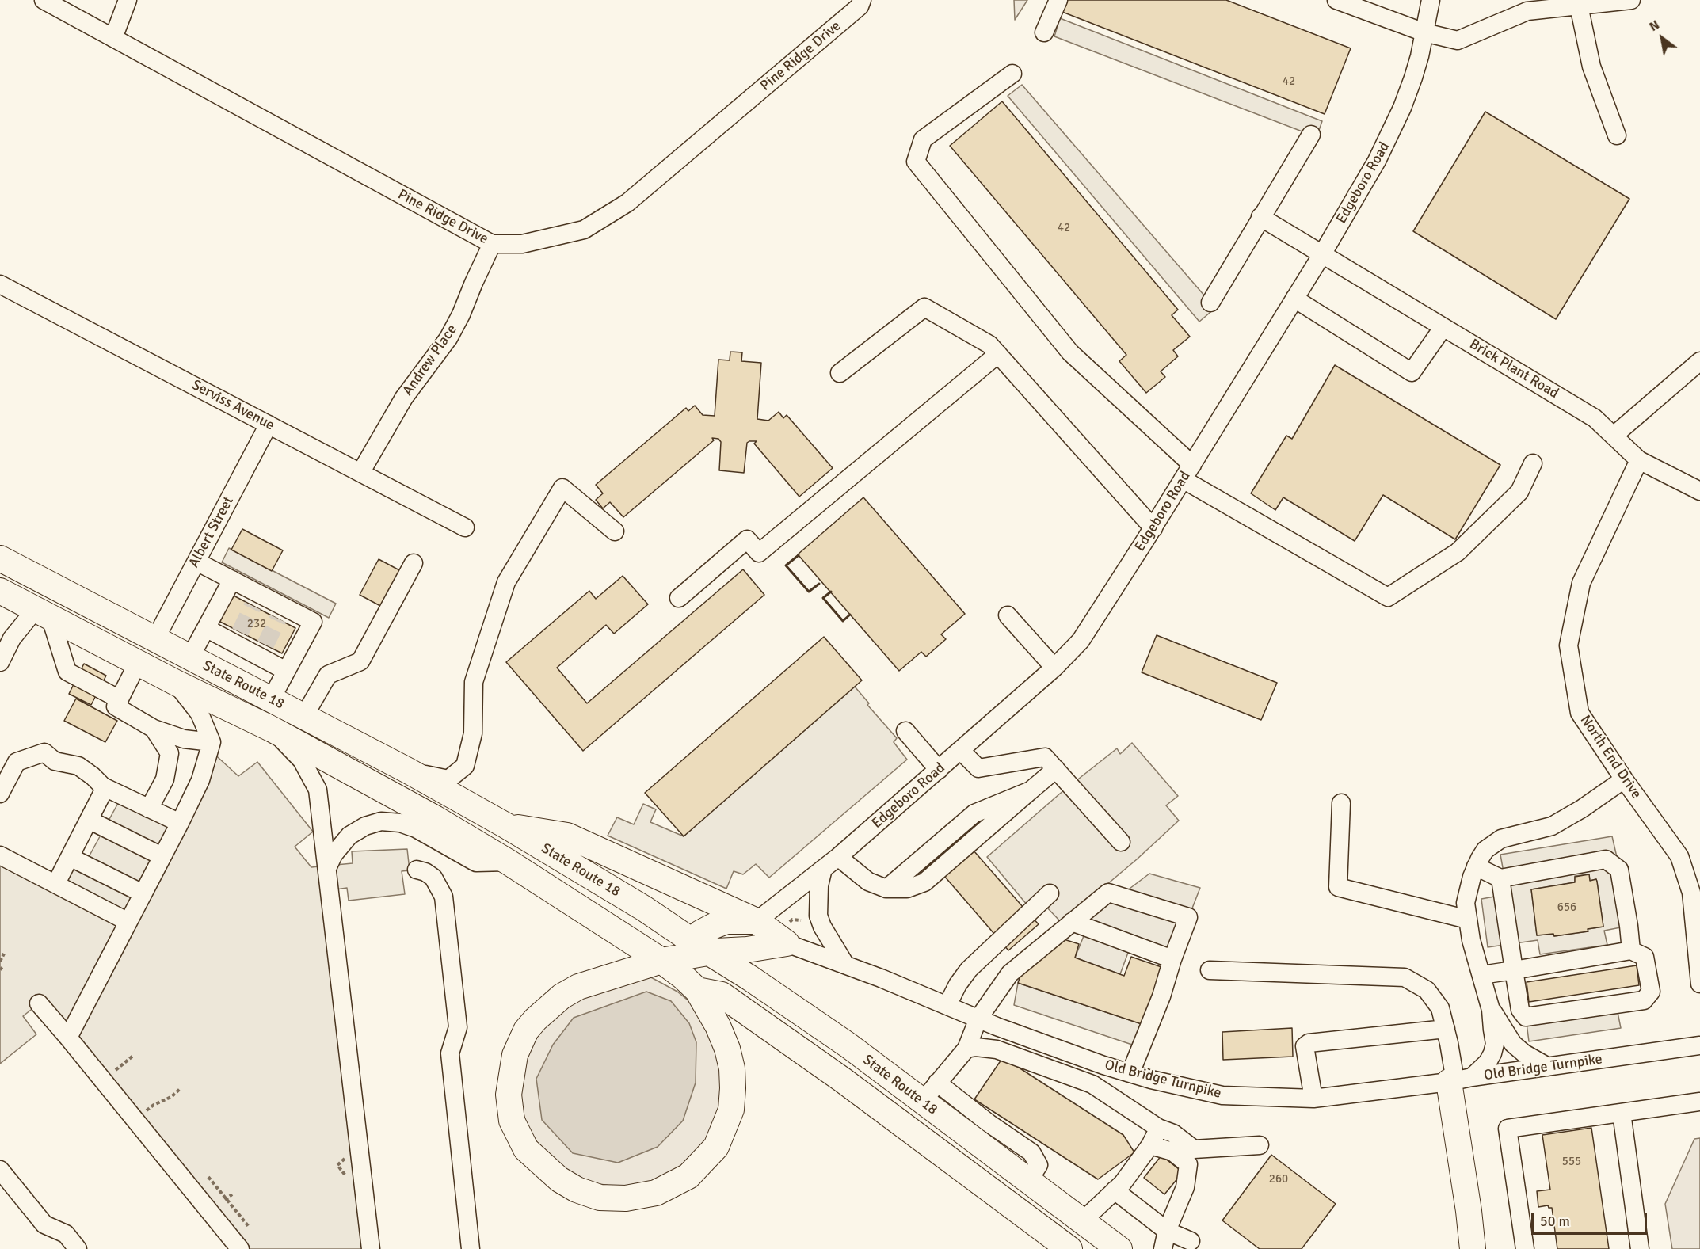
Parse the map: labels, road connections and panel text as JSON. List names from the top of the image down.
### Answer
{
  "streets": {
    "highway": ["State Route 18"],
    "street": [
      "Pine Ridge Drive",
      "Edgeboro Road",
      "Andrew Place",
      "Brick Plant Road",
      "Serviss Avenue",
      "Albert Street",
      "North End Drive",
      "Old Bridge Turnpike"
    ]
  },
  "crossings": [
    ["Pine Ridge Drive", "Andrew Place"],
    ["Edgeboro Road", "Brick Plant Road"],
    ["Andrew Place", "Serviss Avenue"],
    ["Brick Plant Road", "North End Drive"],
    ["Serviss Avenue", "Albert Street"],
    ["Albert Street", "State Route 18"]
  ],
  "house_numbers": [
    "42",
    "42",
    "232",
    "656",
    "555",
    "260"
  ],
  "scale_bar": "50 m",
  "north": "top left"
}
